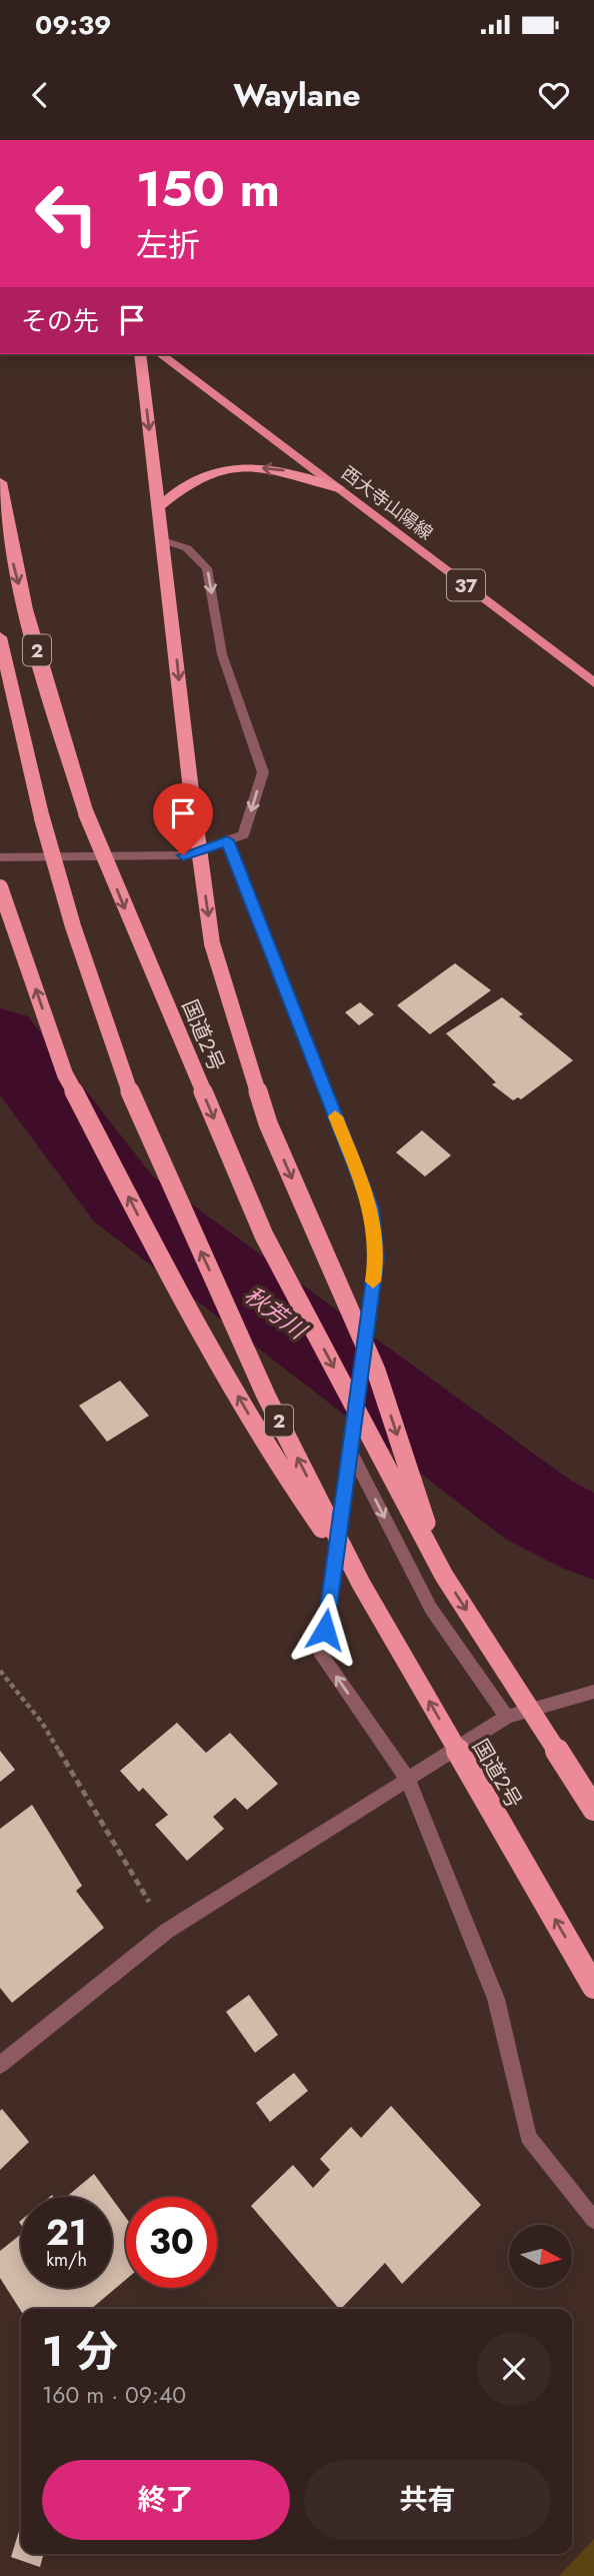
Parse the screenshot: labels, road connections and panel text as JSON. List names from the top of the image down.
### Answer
{
  "streets": {
    "highway": ["2", "国道2号"],
    "main road": ["西大寺山陽線", "37"]
  },
  "water": ["秋芳川"],
  "north": "right",
  "page": {
    "status": "09:39",
    "header": "Waylane",
    "turn": ["150 m", "左折"],
    "then": "その先",
    "speed": "21 km/h",
    "limit": "30",
    "heading": ["1 分", "160 m · 09:40"],
    "buttons": ["終了", "共有"]
  }
}
